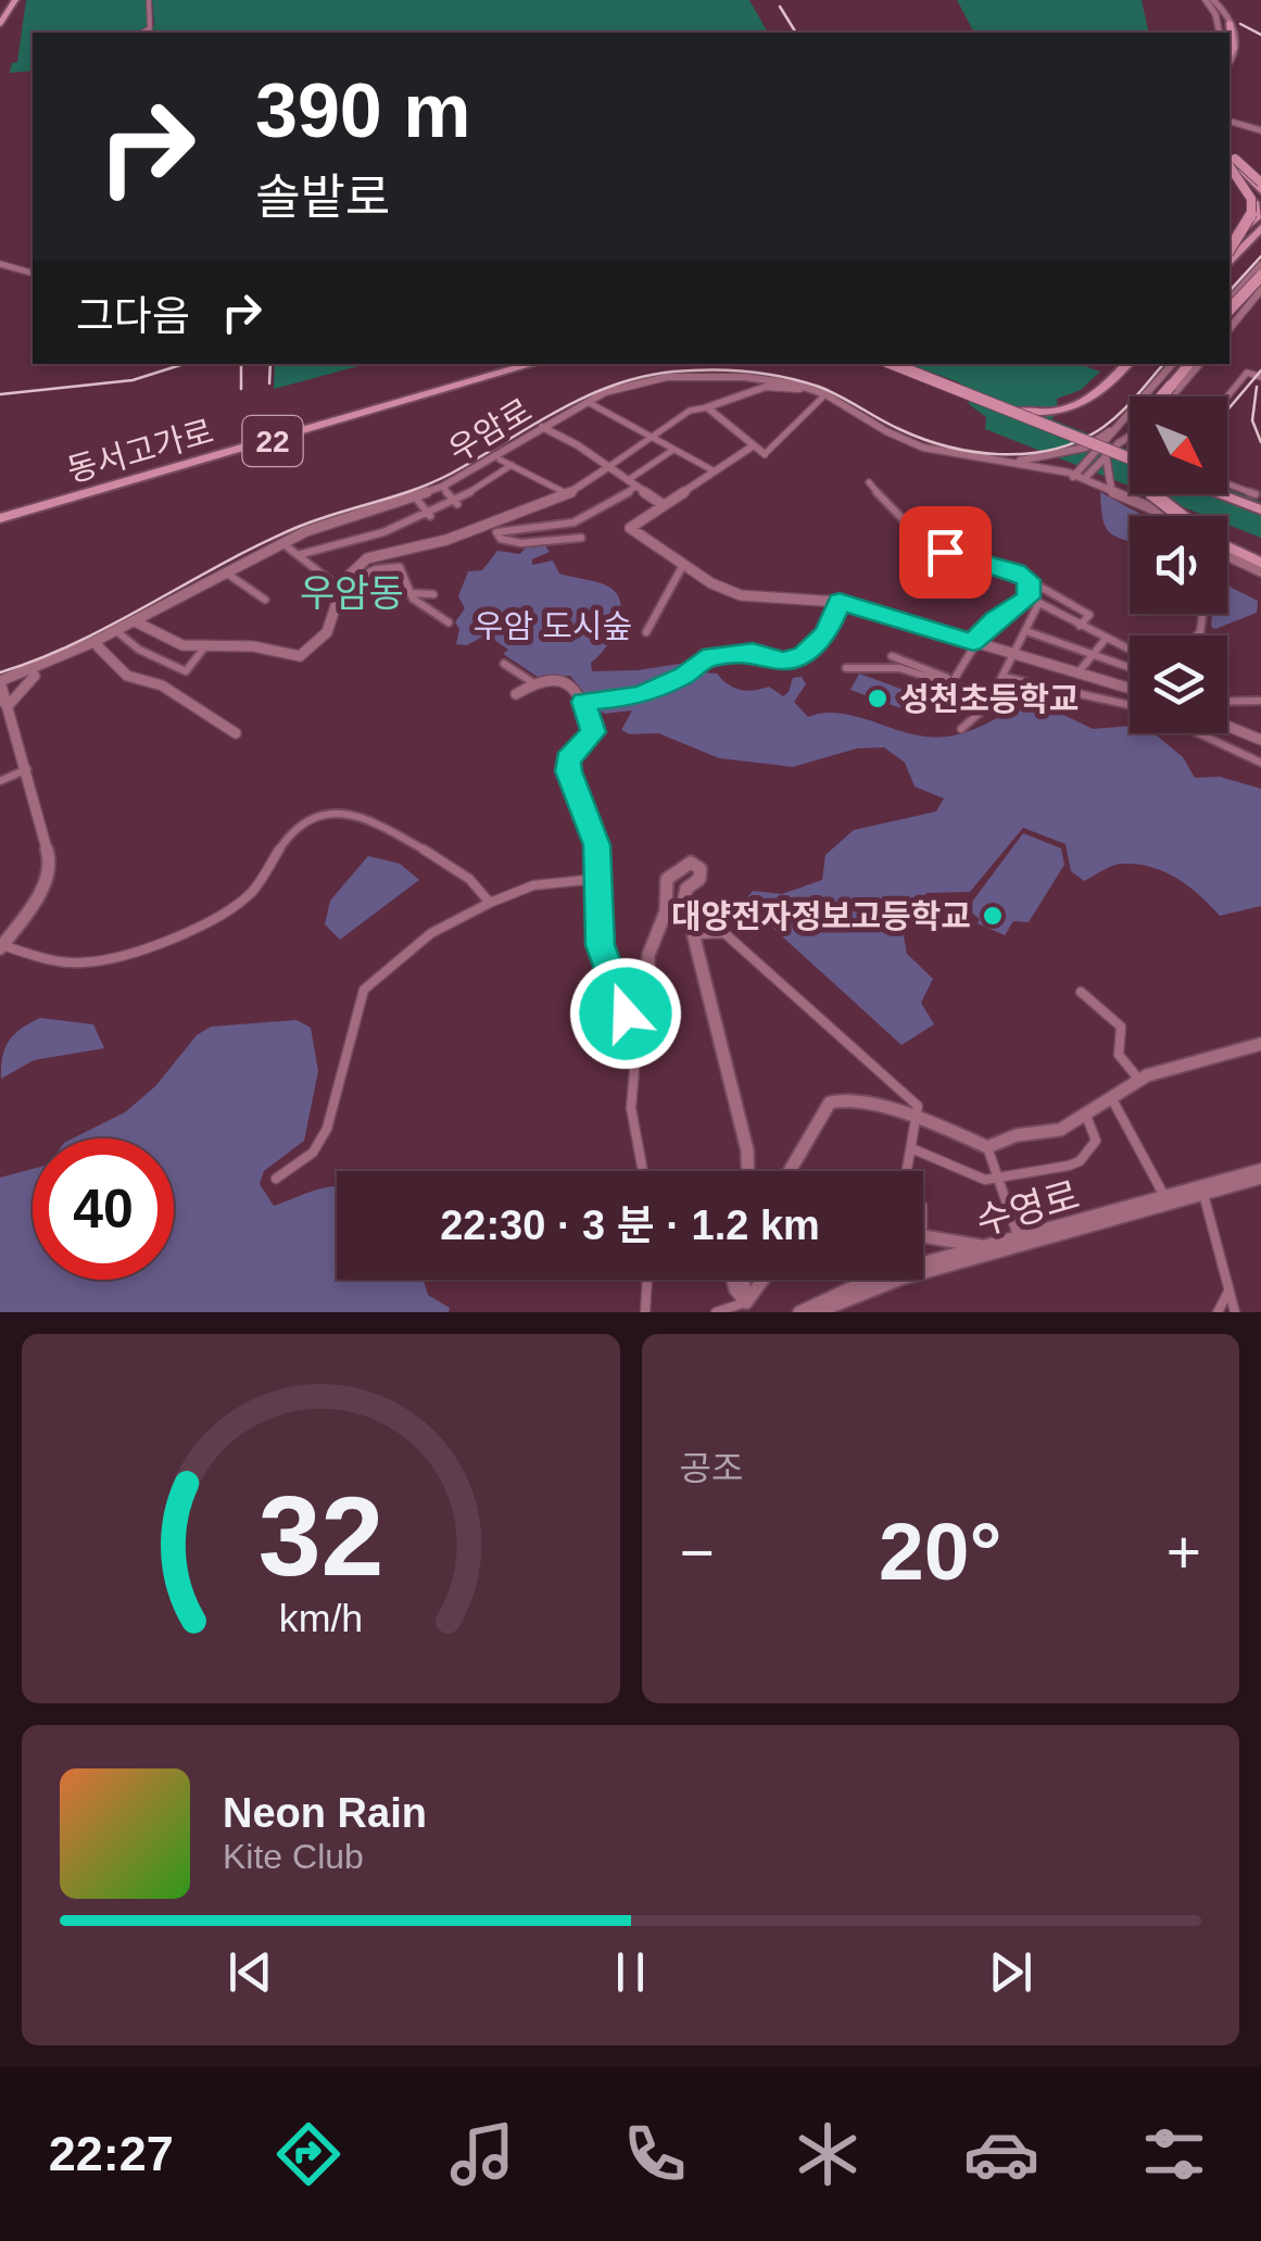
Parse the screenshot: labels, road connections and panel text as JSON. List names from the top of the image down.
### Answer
{
  "streets": {
    "highway": ["22", "동서고가로"],
    "main road": ["우암로", "수영로"]
  },
  "districts": ["우암동"],
  "parks": ["우암 도시숲"],
  "places": ["성천초등학교", "대양전자정보고등학교"],
  "north": "bottom right",
  "page": {
    "turn": ["390 m", "솔밭로"],
    "then": "그다음",
    "limit": "40",
    "trip": "22:30 · 3 분 · 1.2 km",
    "tile": "공조",
    "heat": ["−", "20°", "+"],
    "song": ["Neon Rain", "Kite Club"],
    "tabs": "22:27",
    "gauge": ["32", "km/h"]
  }
}
